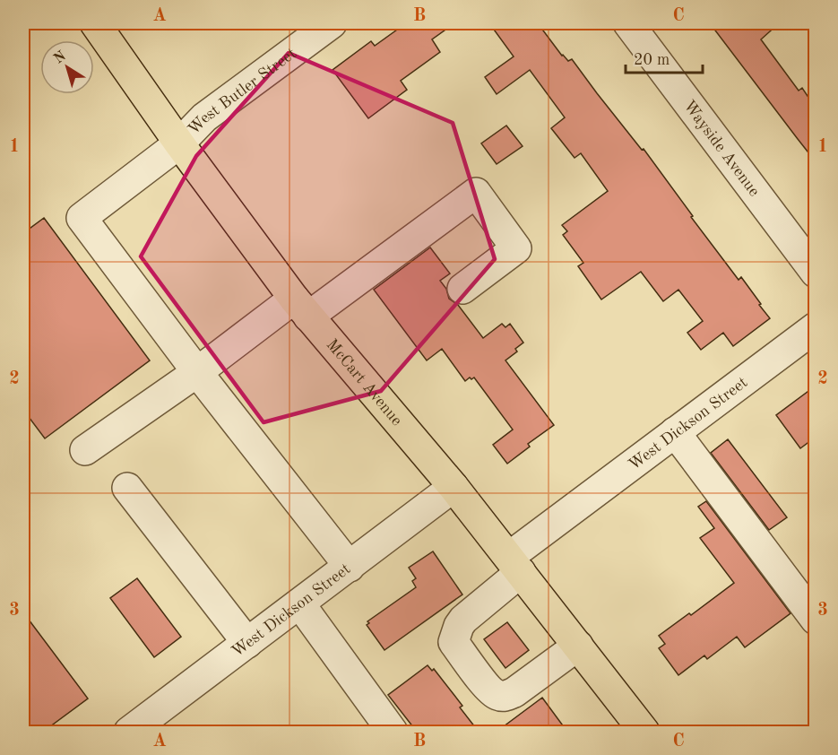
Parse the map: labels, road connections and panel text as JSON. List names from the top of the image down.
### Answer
{
  "streets": {
    "main road": ["McCart Avenue"],
    "street": ["West Butler Street", "Wayside Avenue", "West Dickson Street"]
  },
  "crossings": [
    ["West Butler Street", "McCart Avenue"],
    ["McCart Avenue", "West Dickson Street"]
  ],
  "scale_bar": "20 m",
  "north": "top left",
  "grid": {
    "columns": ["A", "B", "C"],
    "rows": ["1", "2", "3"]
  }
}
